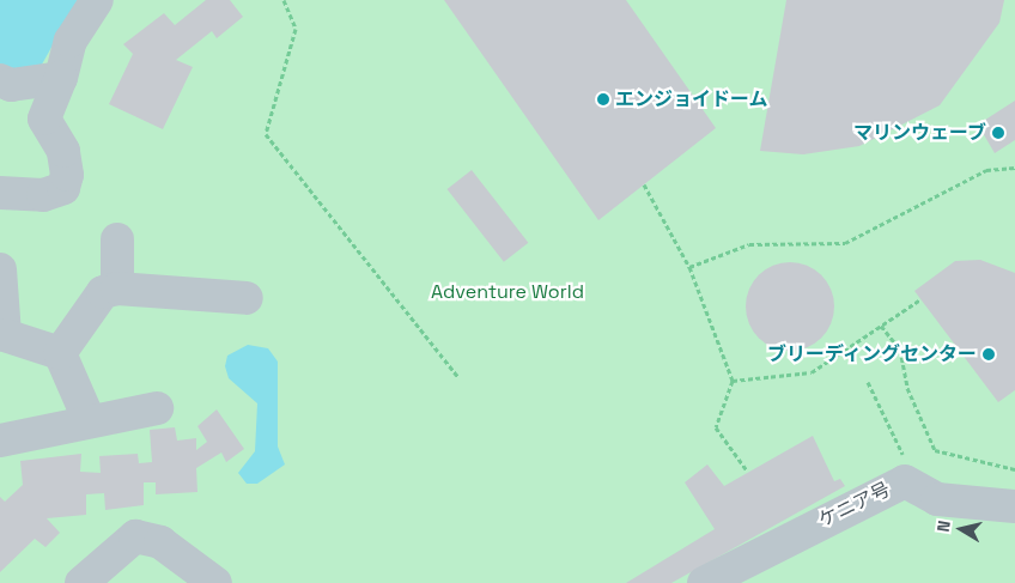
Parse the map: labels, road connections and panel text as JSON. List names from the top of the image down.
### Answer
{
  "streets": {
    "lane": ["ケニア号"]
  },
  "parks": ["Adventure World"],
  "places": ["エンジョイドーム", "マリンウェーブ", "ブリーディングセンター"],
  "north": "left"
}
